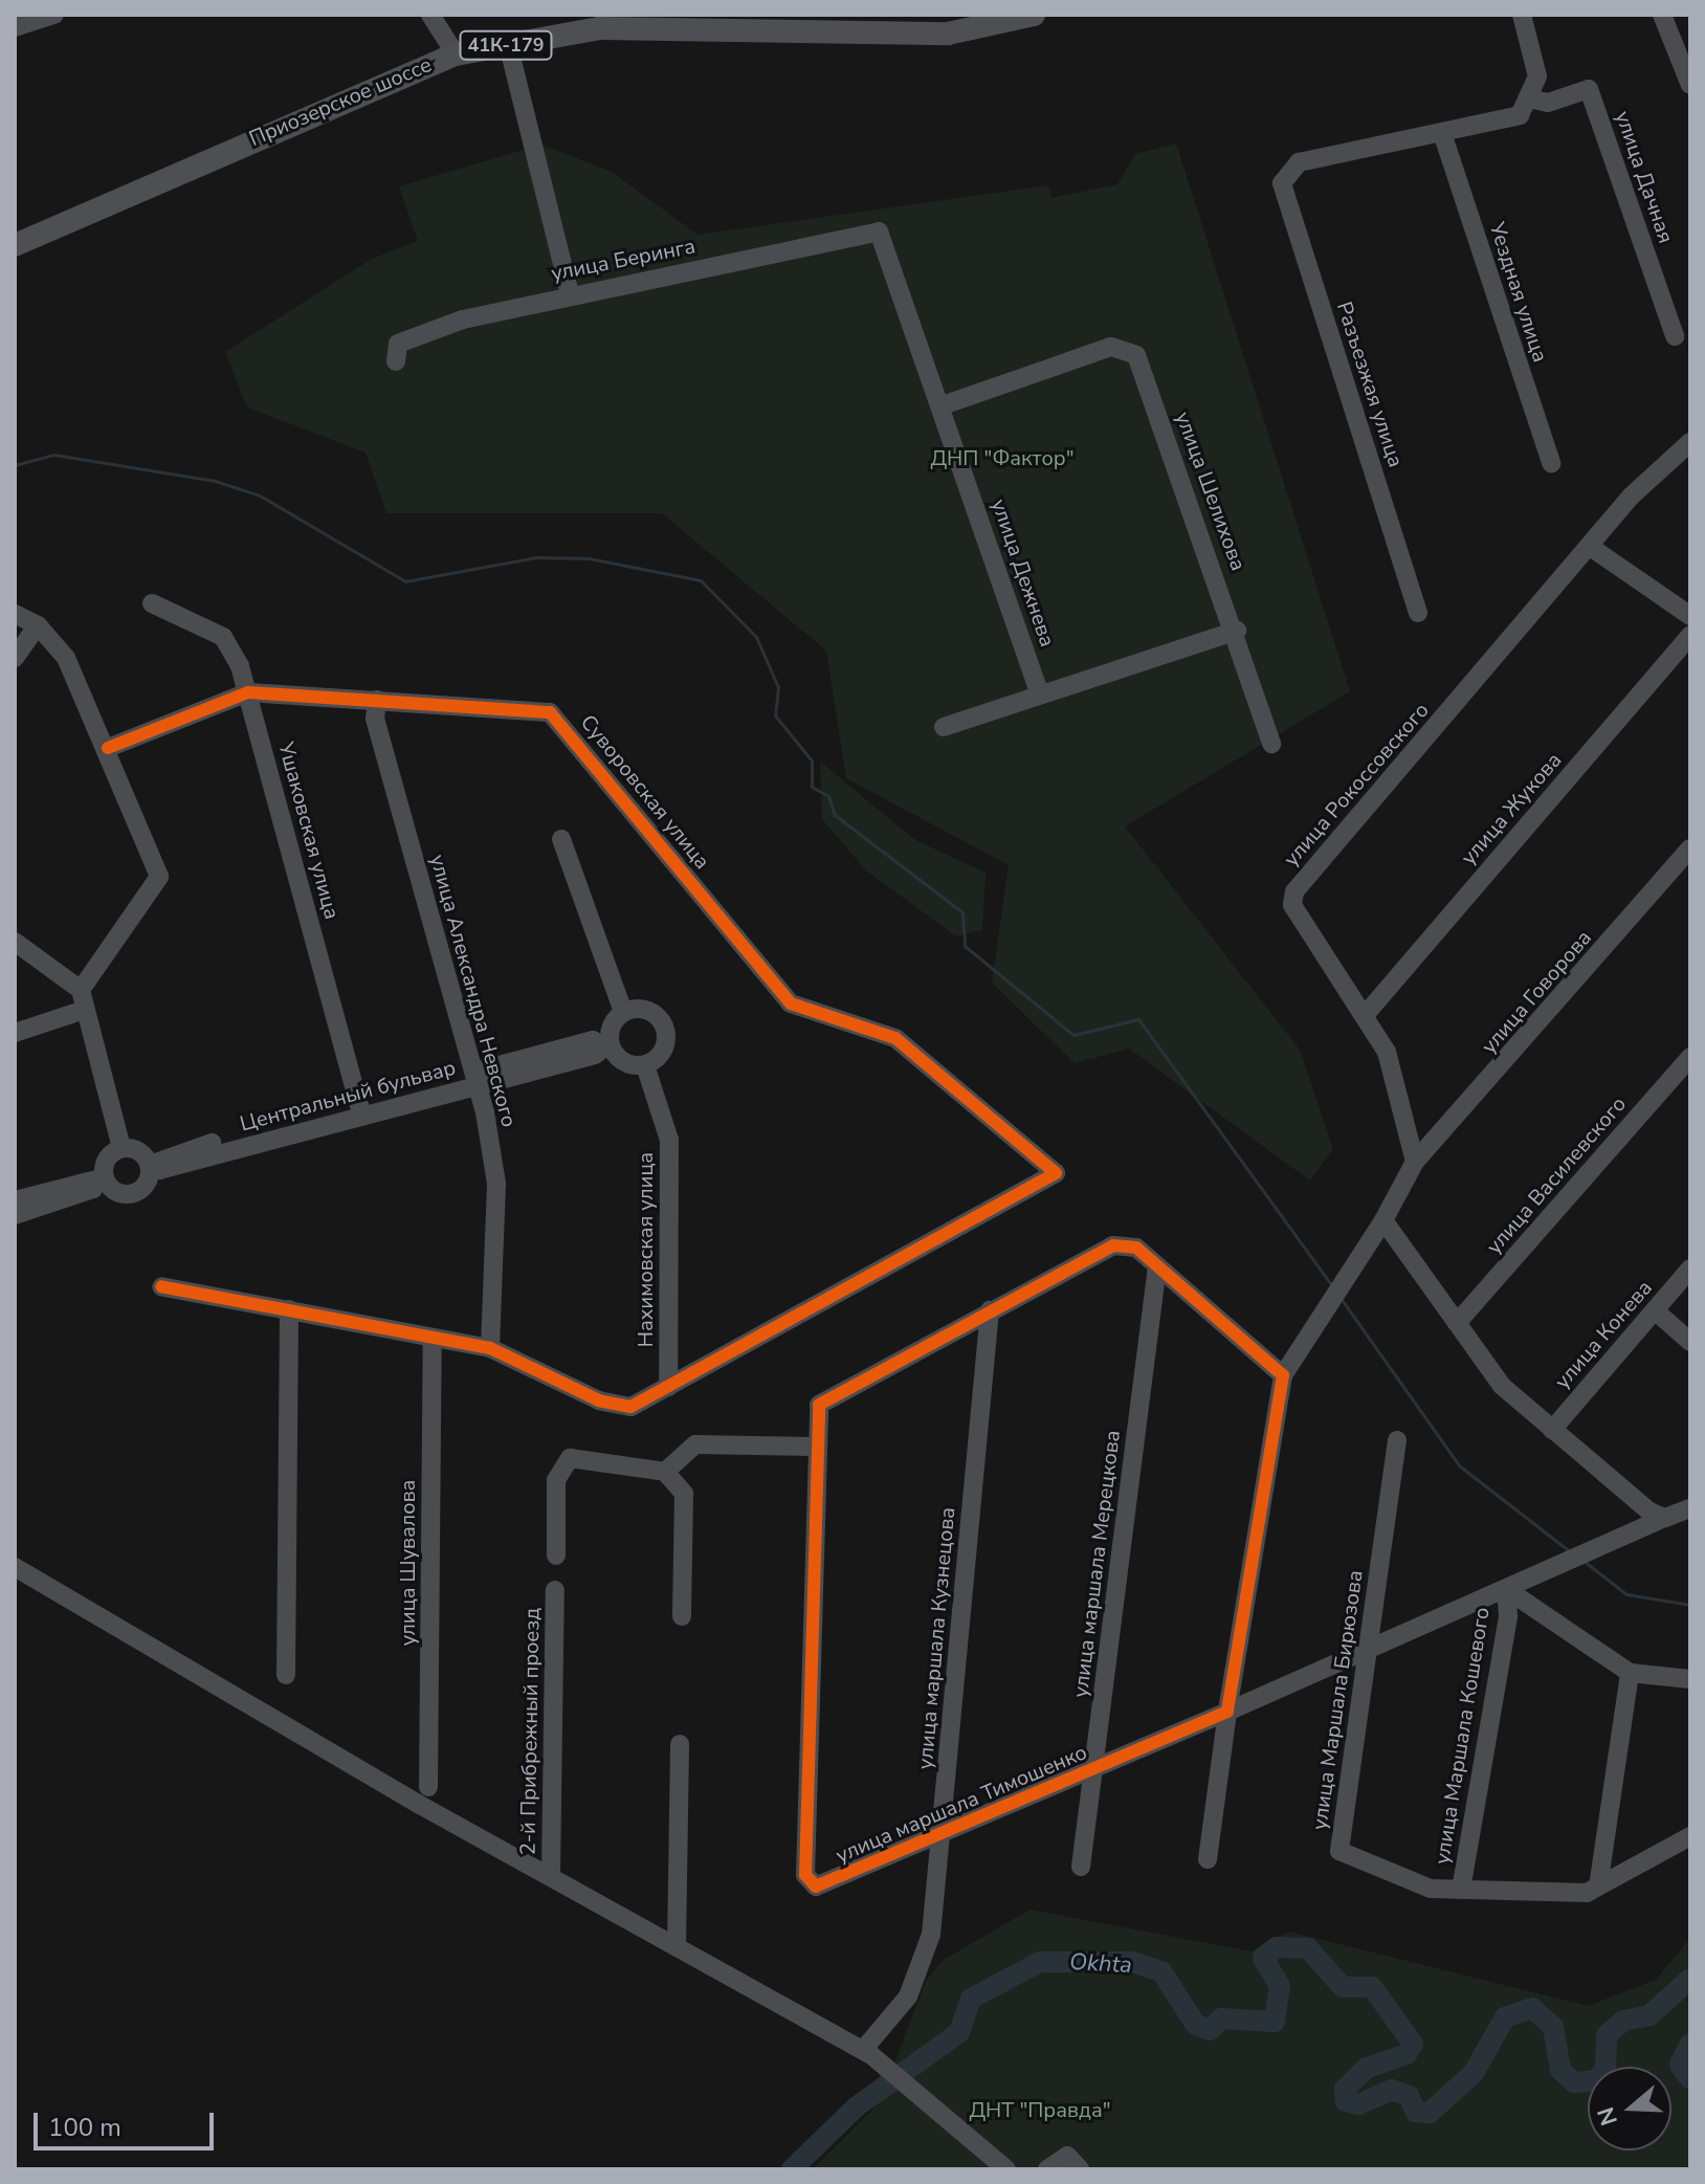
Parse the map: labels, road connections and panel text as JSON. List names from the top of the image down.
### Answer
{
  "streets": {
    "main road": ["41К-179", "Приозерское шоссе"],
    "street": [
      "улица Дачная",
      "улица Беринга",
      "Уездная улица",
      "Разъезжая улица",
      "улица Шелихова",
      "улица Дежнева",
      "улица Рокоссовского",
      "Суворовская улица",
      "улица Жукова",
      "Ушаковская улица",
      "улица Александра Невского",
      "улица Говорова",
      "Центральный бульвар",
      "улица Василевского",
      "Нахимовская улица",
      "улица Конева",
      "улица Шувалова",
      "улица маршала Мерецкова",
      "улица маршала Кузнецова",
      "улица Маршала Бирюзова",
      "2-й Прибрежный проезд",
      "улица Маршала Кошевого",
      "улица маршала Тимошенко"
    ]
  },
  "crossings": [
    ["улица Беринга", "улица Дежнева"],
    ["Уездная улица", "Разъезжая улица"],
    ["улица Шелихова", "улица Дежнева"],
    ["улица Рокоссовского", "улица Жукова"],
    ["улица Рокоссовского", "улица Говорова"],
    ["Суворовская улица", "Ушаковская улица"],
    ["Суворовская улица", "улица Александра Невского"],
    ["Суворовская улица", "Нахимовская улица"],
    ["Ушаковская улица", "Центральный бульвар"],
    ["улица Александра Невского", "Центральный бульвар"],
    ["Центральный бульвар", "Нахимовская улица"],
    ["улица маршала Мерецкова", "улица маршала Тимошенко"],
    ["улица маршала Кузнецова", "улица маршала Тимошенко"],
    ["улица Маршала Бирюзова", "улица Маршала Кошевого"],
    ["улица Маршала Бирюзова", "улица маршала Тимошенко"],
    ["улица Маршала Кошевого", "улица маршала Тимошенко"]
  ],
  "water": ["Okhta"],
  "parks": ["ДНП \"Фактор\"", "ДНТ \"Правда\""],
  "scale_bar": "100 m",
  "north": "left"
}
